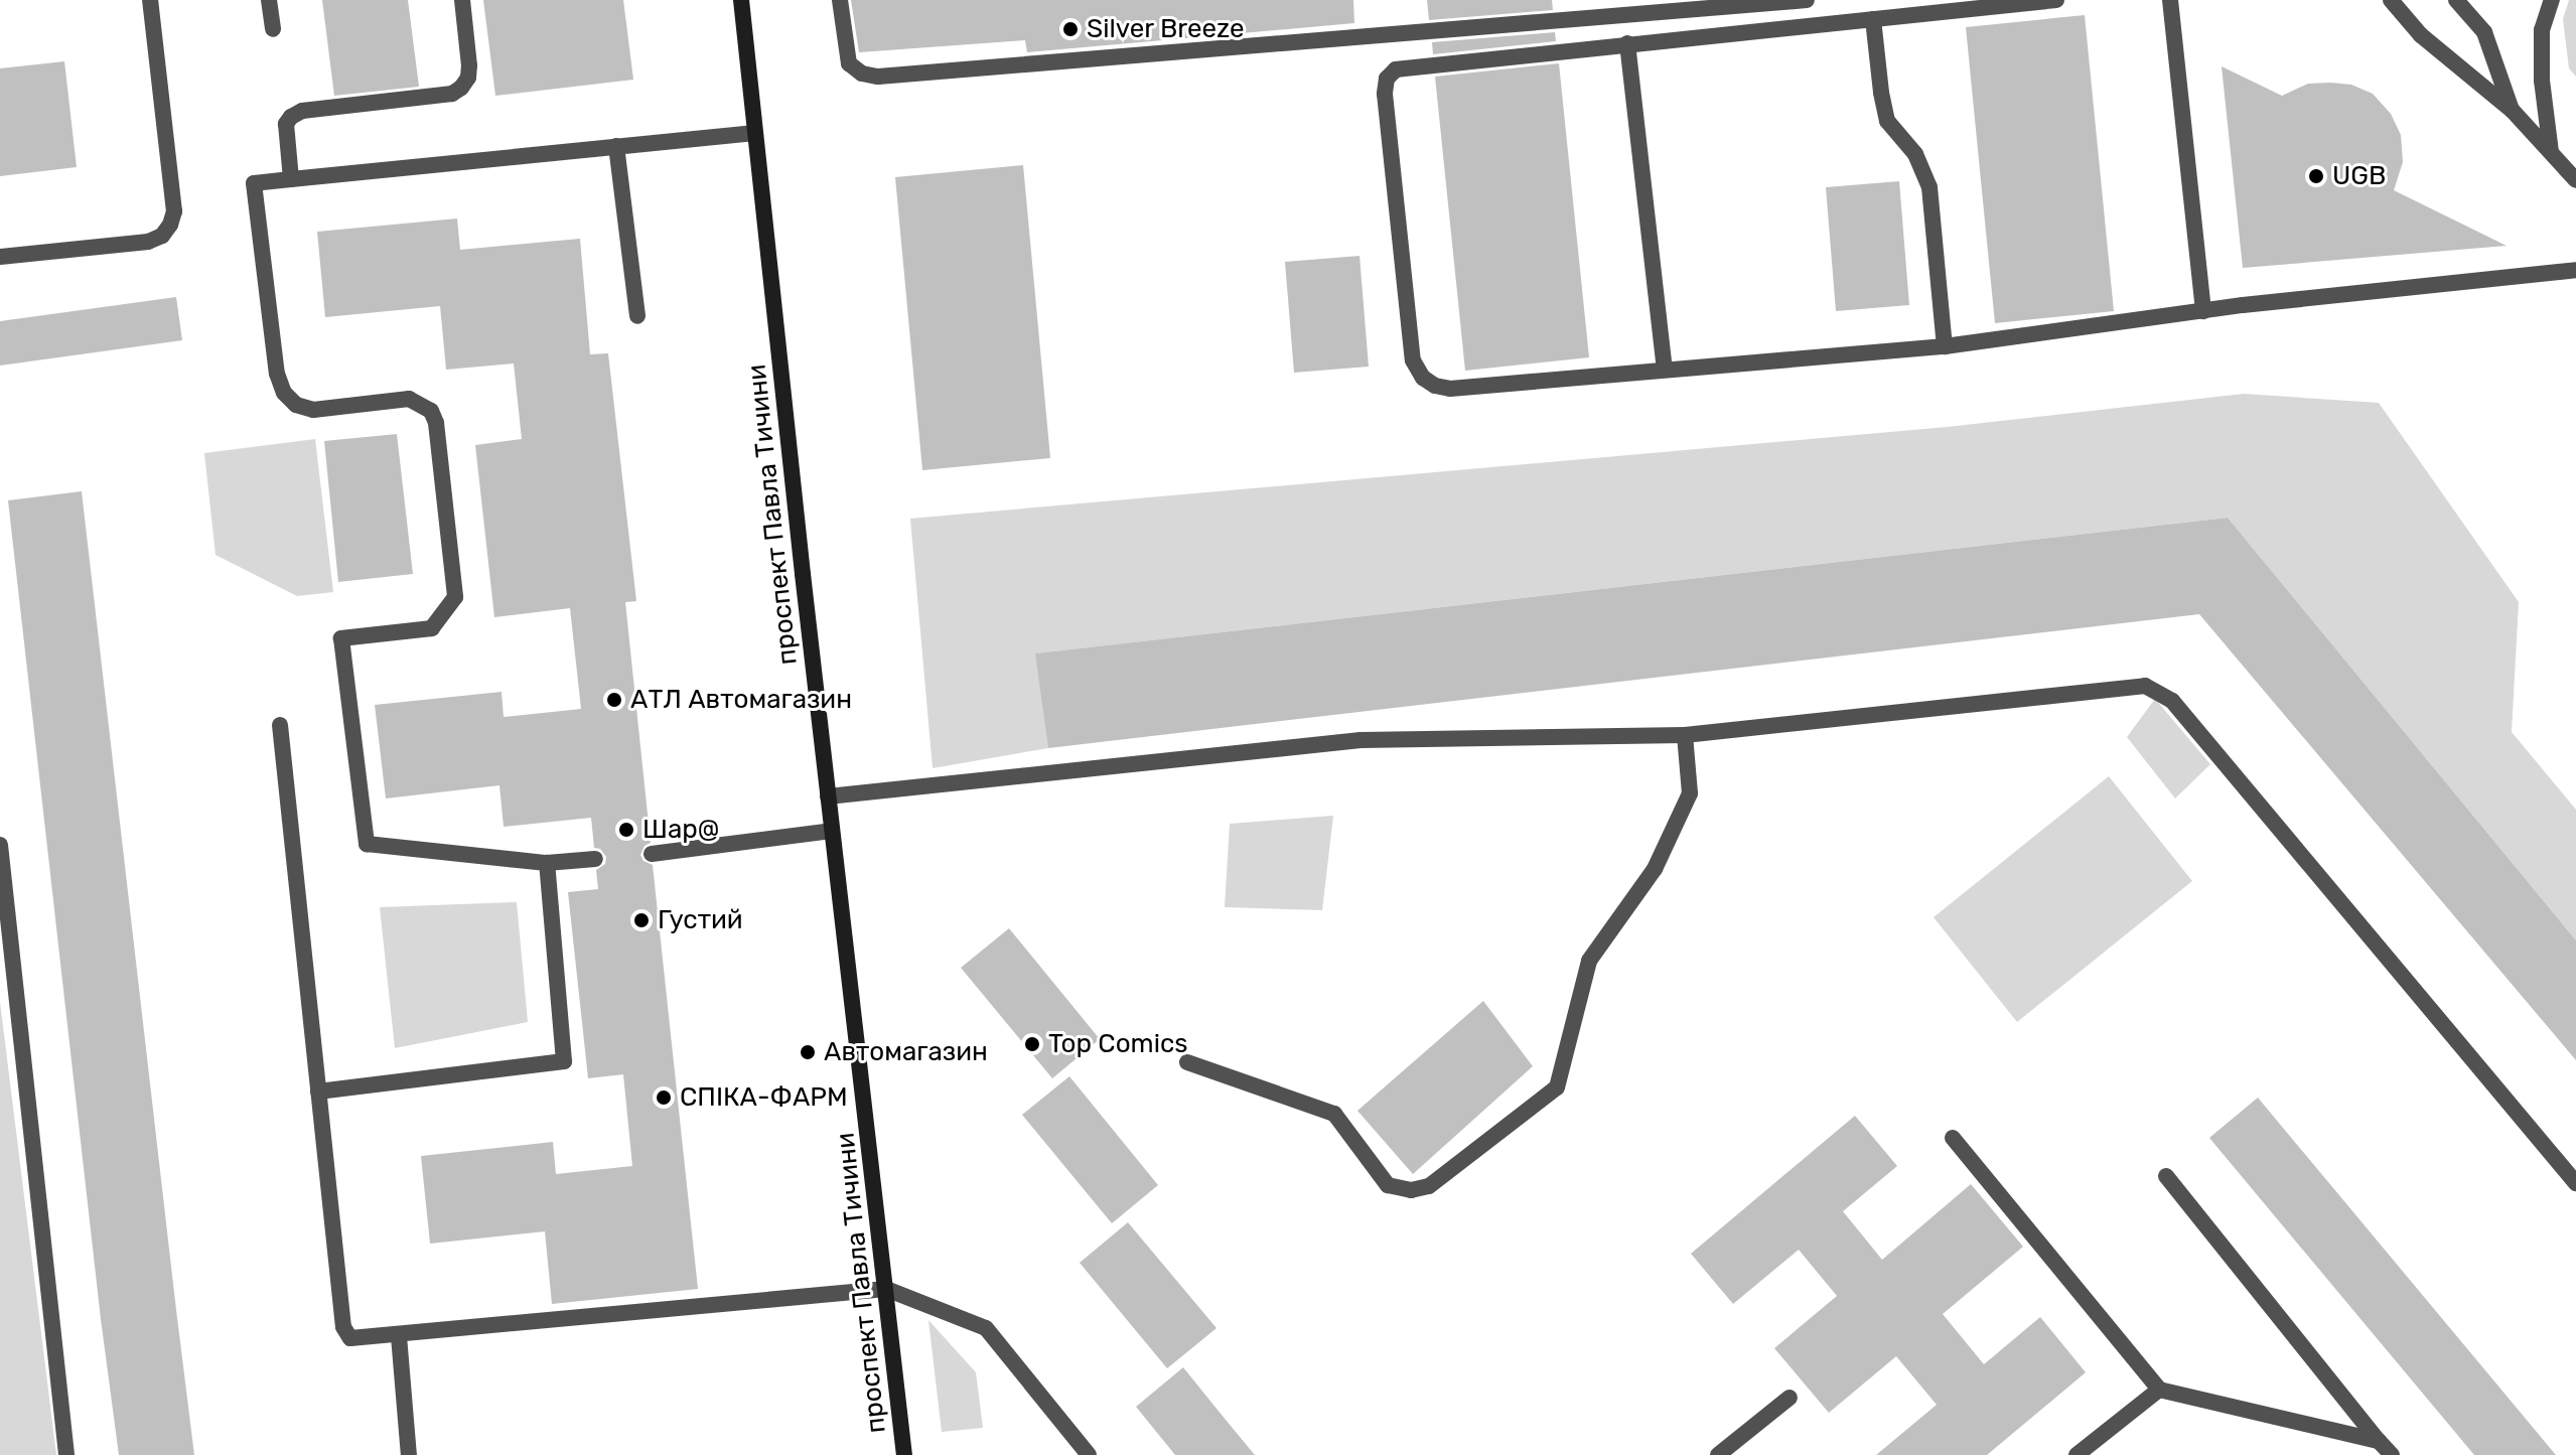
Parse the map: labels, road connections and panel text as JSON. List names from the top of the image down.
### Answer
{
  "streets": {
    "street": ["проспект Павла Тичини"]
  },
  "places": [
    "Silver Breeze",
    "UGB",
    "АТЛ Автомагазин",
    "Шар@",
    "Густий",
    "Top Comics",
    "Автомагазин",
    "СПІКА-ФАРМ"
  ]
}
